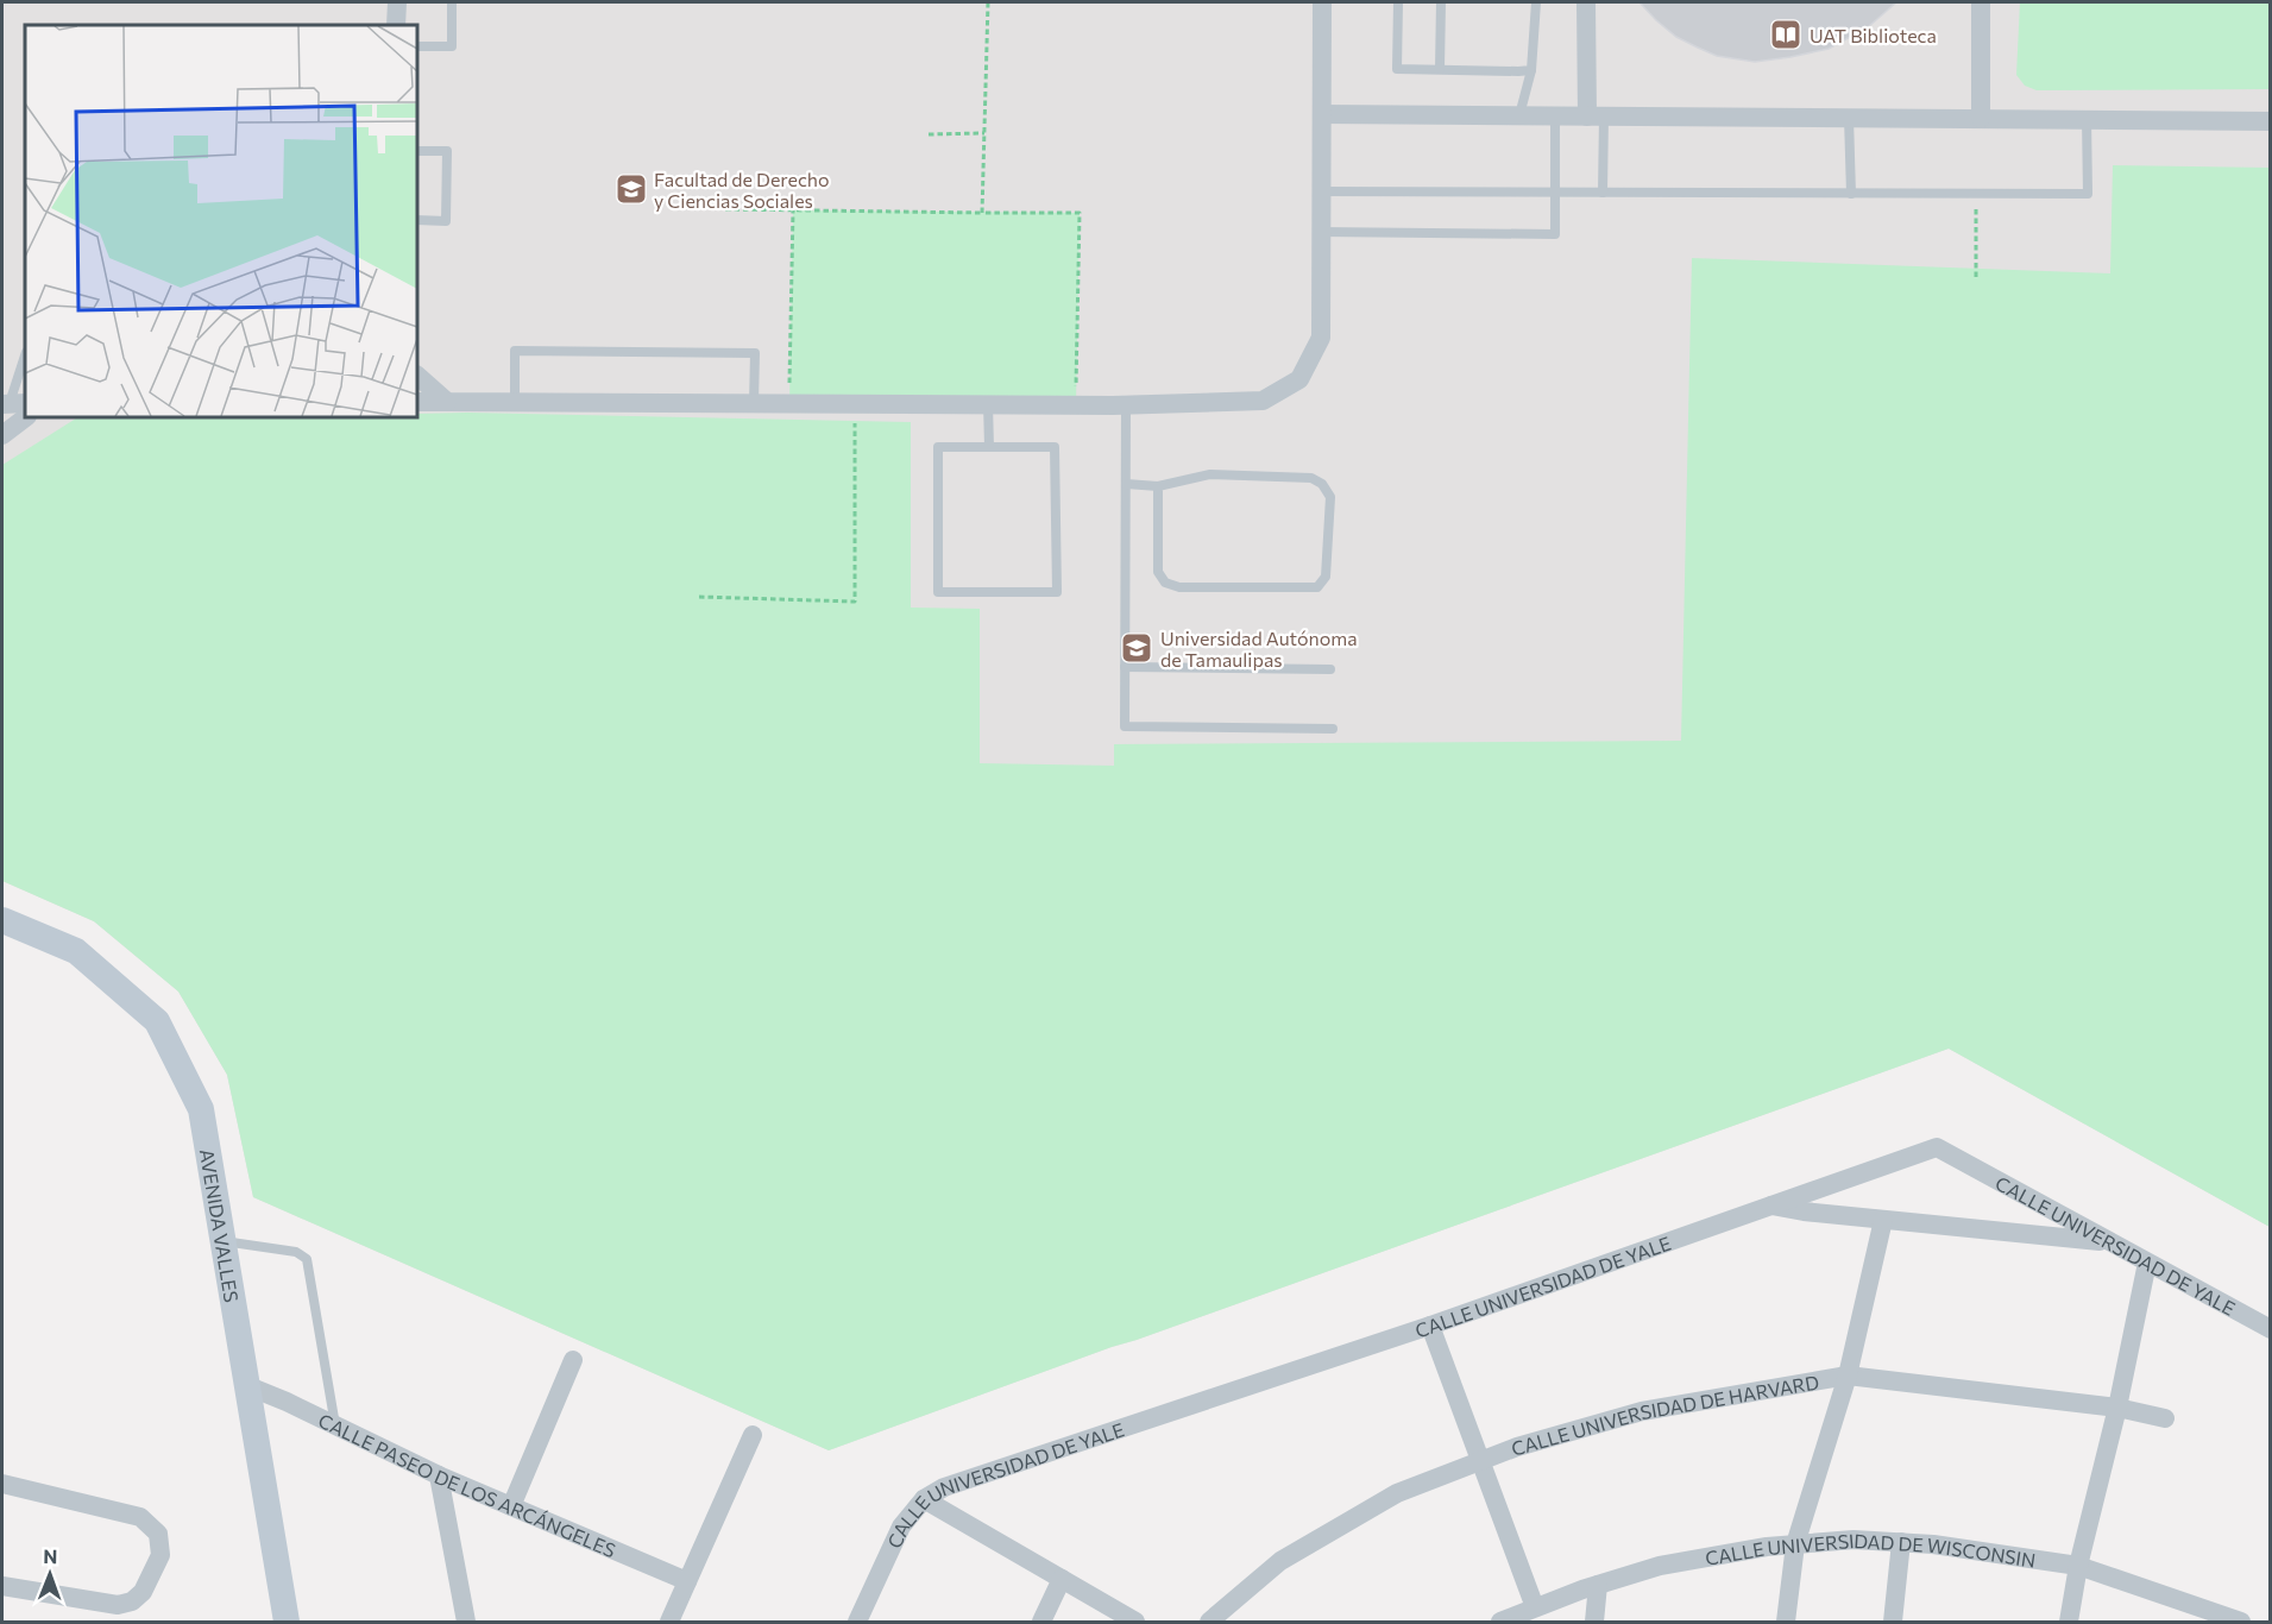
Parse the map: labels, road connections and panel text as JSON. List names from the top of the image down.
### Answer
{
  "streets": {
    "main road": ["AVENIDA VALLES"],
    "street": [
      "CALLE UNIVERSIDAD DE YALE",
      "CALLE UNIVERSIDAD DE HARVARD",
      "CALLE PASEO DE LOS ARCÁNGELES",
      "CALLE UNIVERSIDAD DE WISCONSIN"
    ]
  },
  "crossings": [
    ["AVENIDA VALLES", "CALLE PASEO DE LOS ARCÁNGELES"]
  ],
  "places": {
    "library": ["UAT Biblioteca"],
    "school or university": ["Facultad de Derecho y Ciencias Sociales", "Universidad Autónoma de Tamaulipas"]
  },
  "north": "top"
}
